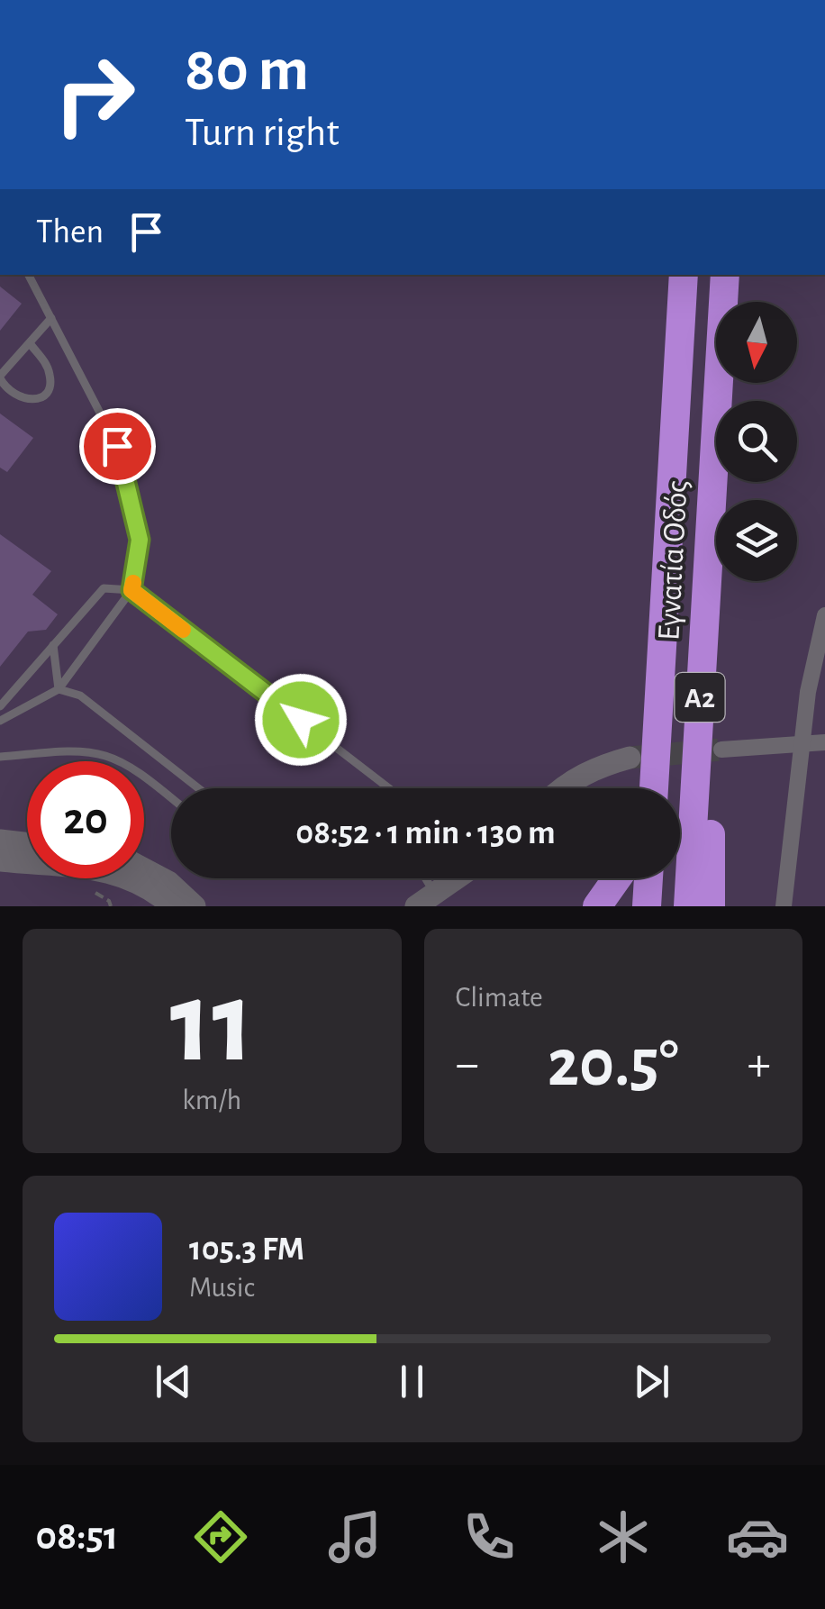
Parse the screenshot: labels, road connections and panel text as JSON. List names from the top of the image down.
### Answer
{
  "streets": {
    "highway": ["Εγνατία Οδός", "Α2"]
  },
  "north": "bottom",
  "page": {
    "turn": ["80 m", "Turn right"],
    "then": "Then",
    "limit": "20",
    "trip": "08:52 · 1 min · 130 m",
    "tile": [
      ["11", "km/h"],
      "Climate"
    ],
    "heat": ["−", "20.5°", "+"],
    "song": ["105.3 FM", "Music"],
    "tabs": "08:51"
  }
}
